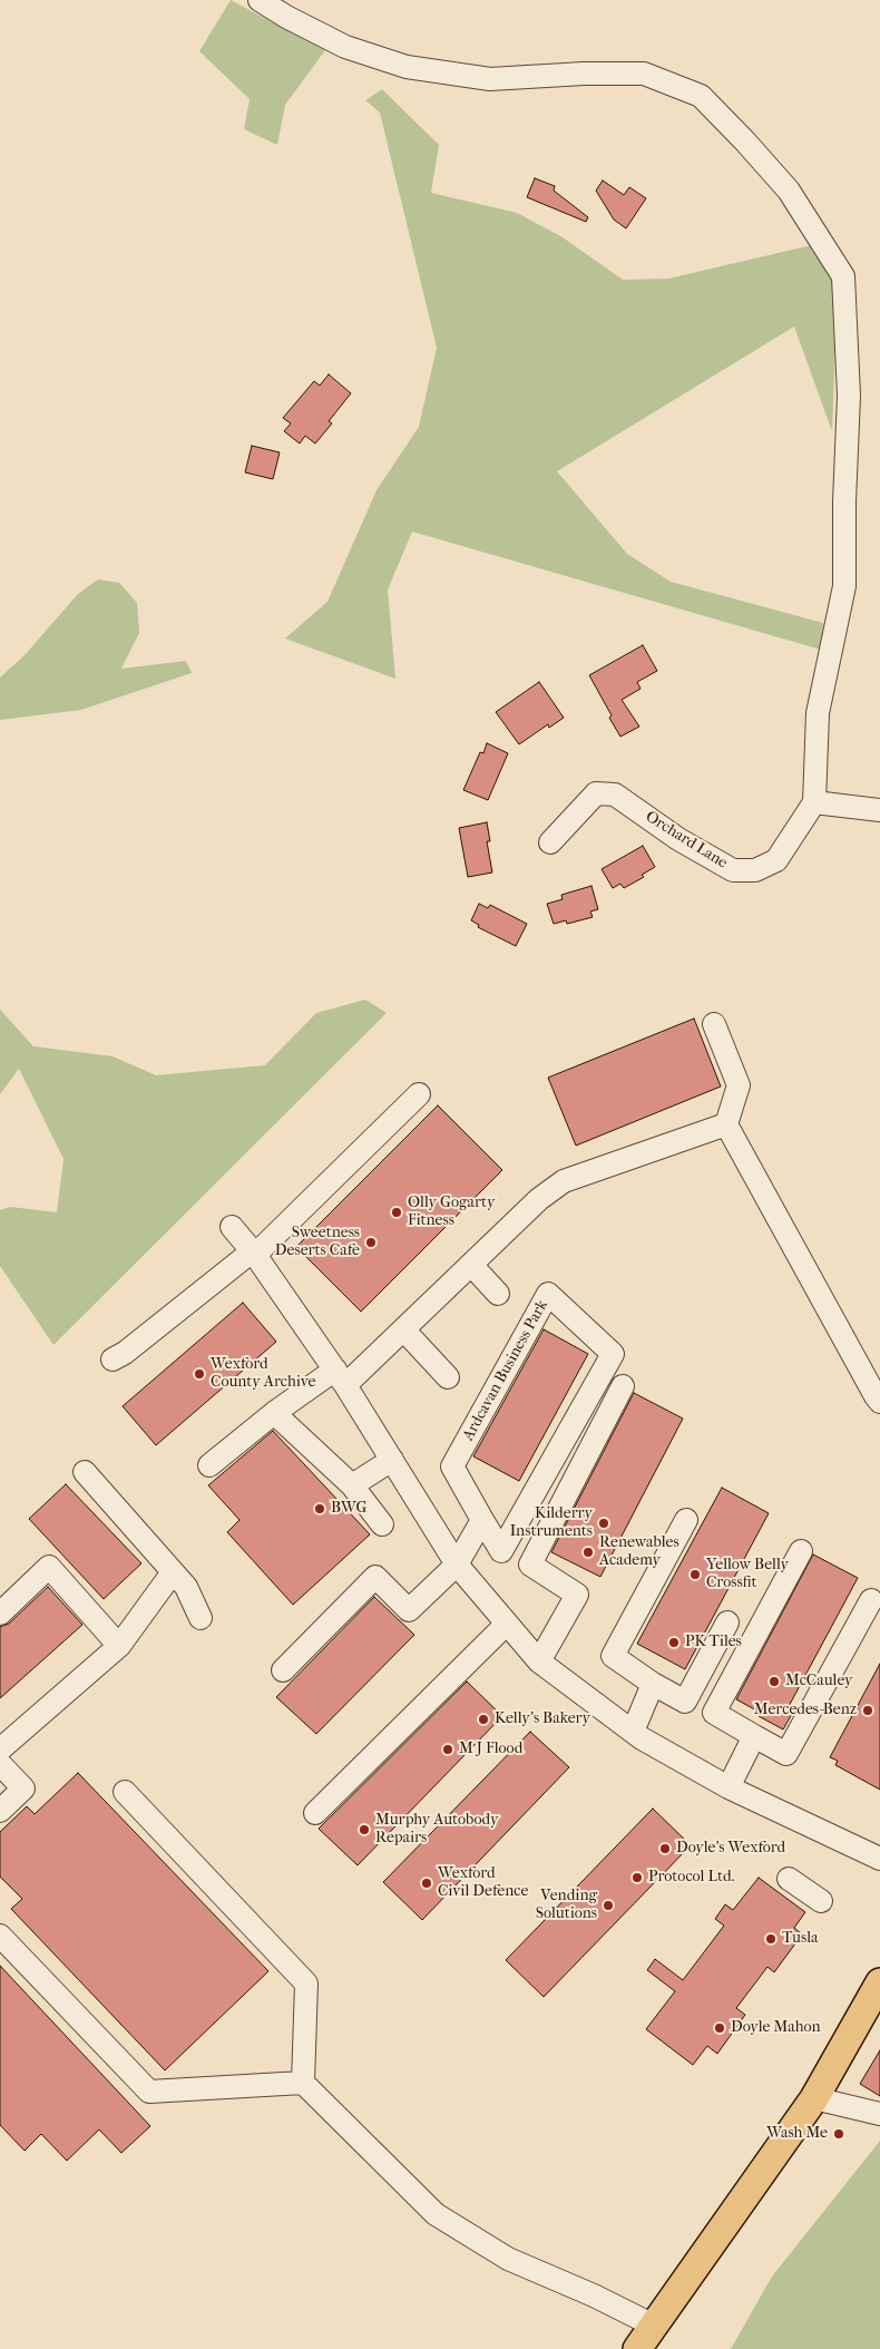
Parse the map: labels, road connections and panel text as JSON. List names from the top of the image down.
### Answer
{
  "streets": {
    "street": ["Orchard Lane", "Ardcavan Business Park"]
  },
  "places": [
    "Olly Gogarty Fitness",
    "Sweetness Deserts Cafe",
    "Wexford County Archive",
    "BWG",
    "Kilderry Instruments",
    "Renewables Academy",
    "Yellow Belly Crossfit",
    "PK Tiles",
    "McCauley",
    "Mercedes-Benz",
    "Kelly's Bakery",
    "M J Flood",
    "Murphy Autobody Repairs",
    "Doyle's Wexford",
    "Protocol Ltd.",
    "Wexford Civil Defence",
    "Vending Solutions",
    "Tusla",
    "Doyle Mahon",
    "Wash Me"
  ]
}
